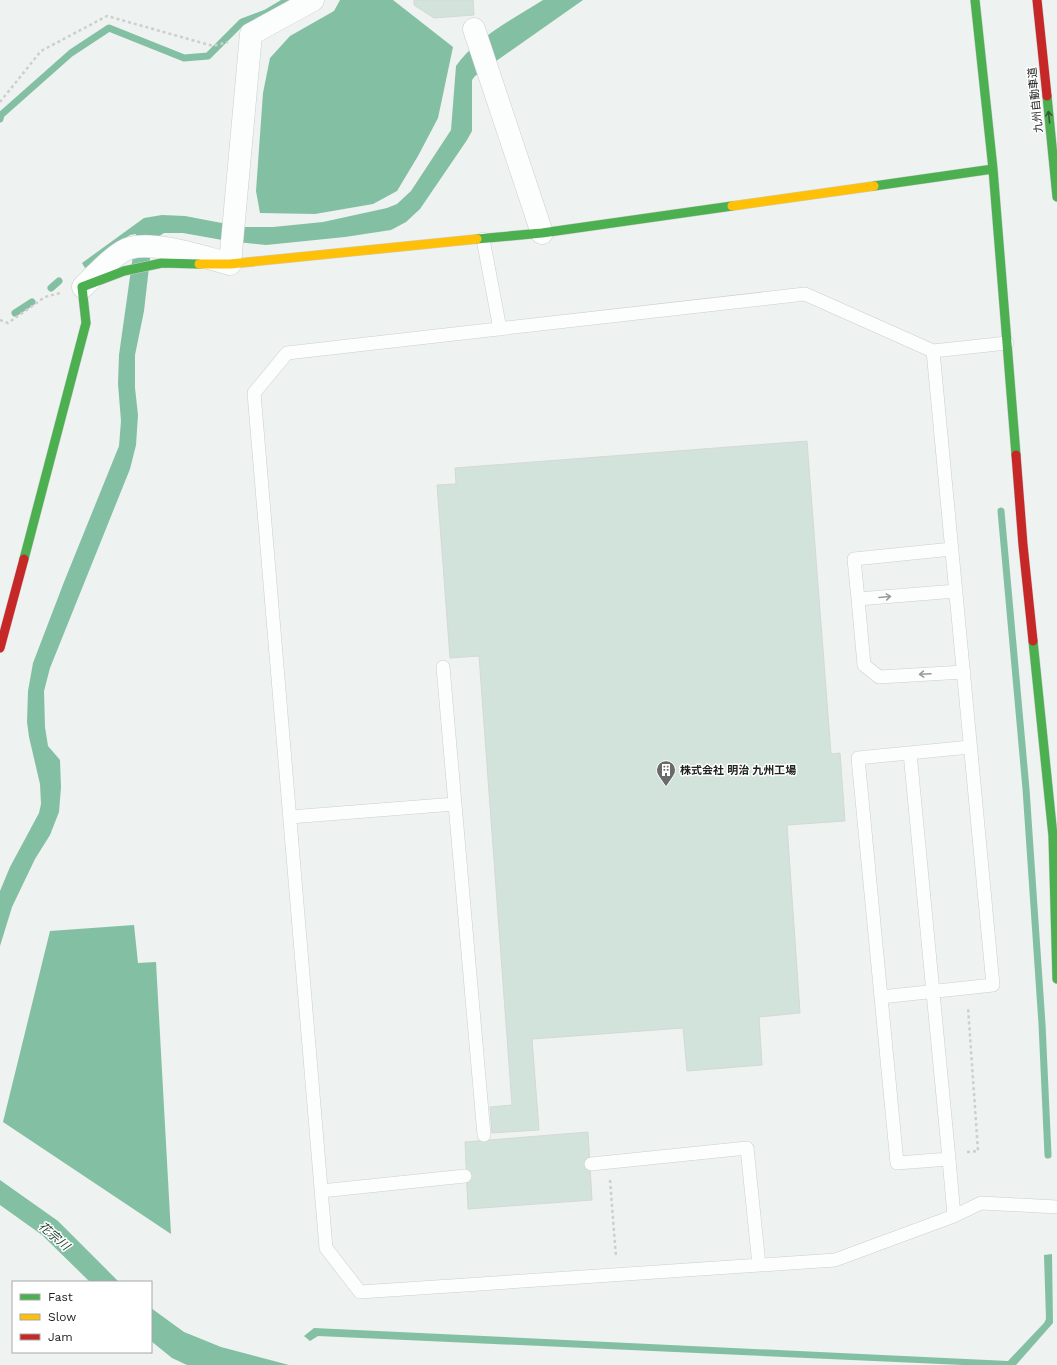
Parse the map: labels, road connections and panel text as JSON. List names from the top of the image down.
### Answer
{
  "streets": {
    "main road": ["九州自動車道"]
  },
  "water": ["花宗川"],
  "places": {
    "building": ["株式会社 明治 九州工場"]
  },
  "legend": ["Fast", "Slow", "Jam"]
}
